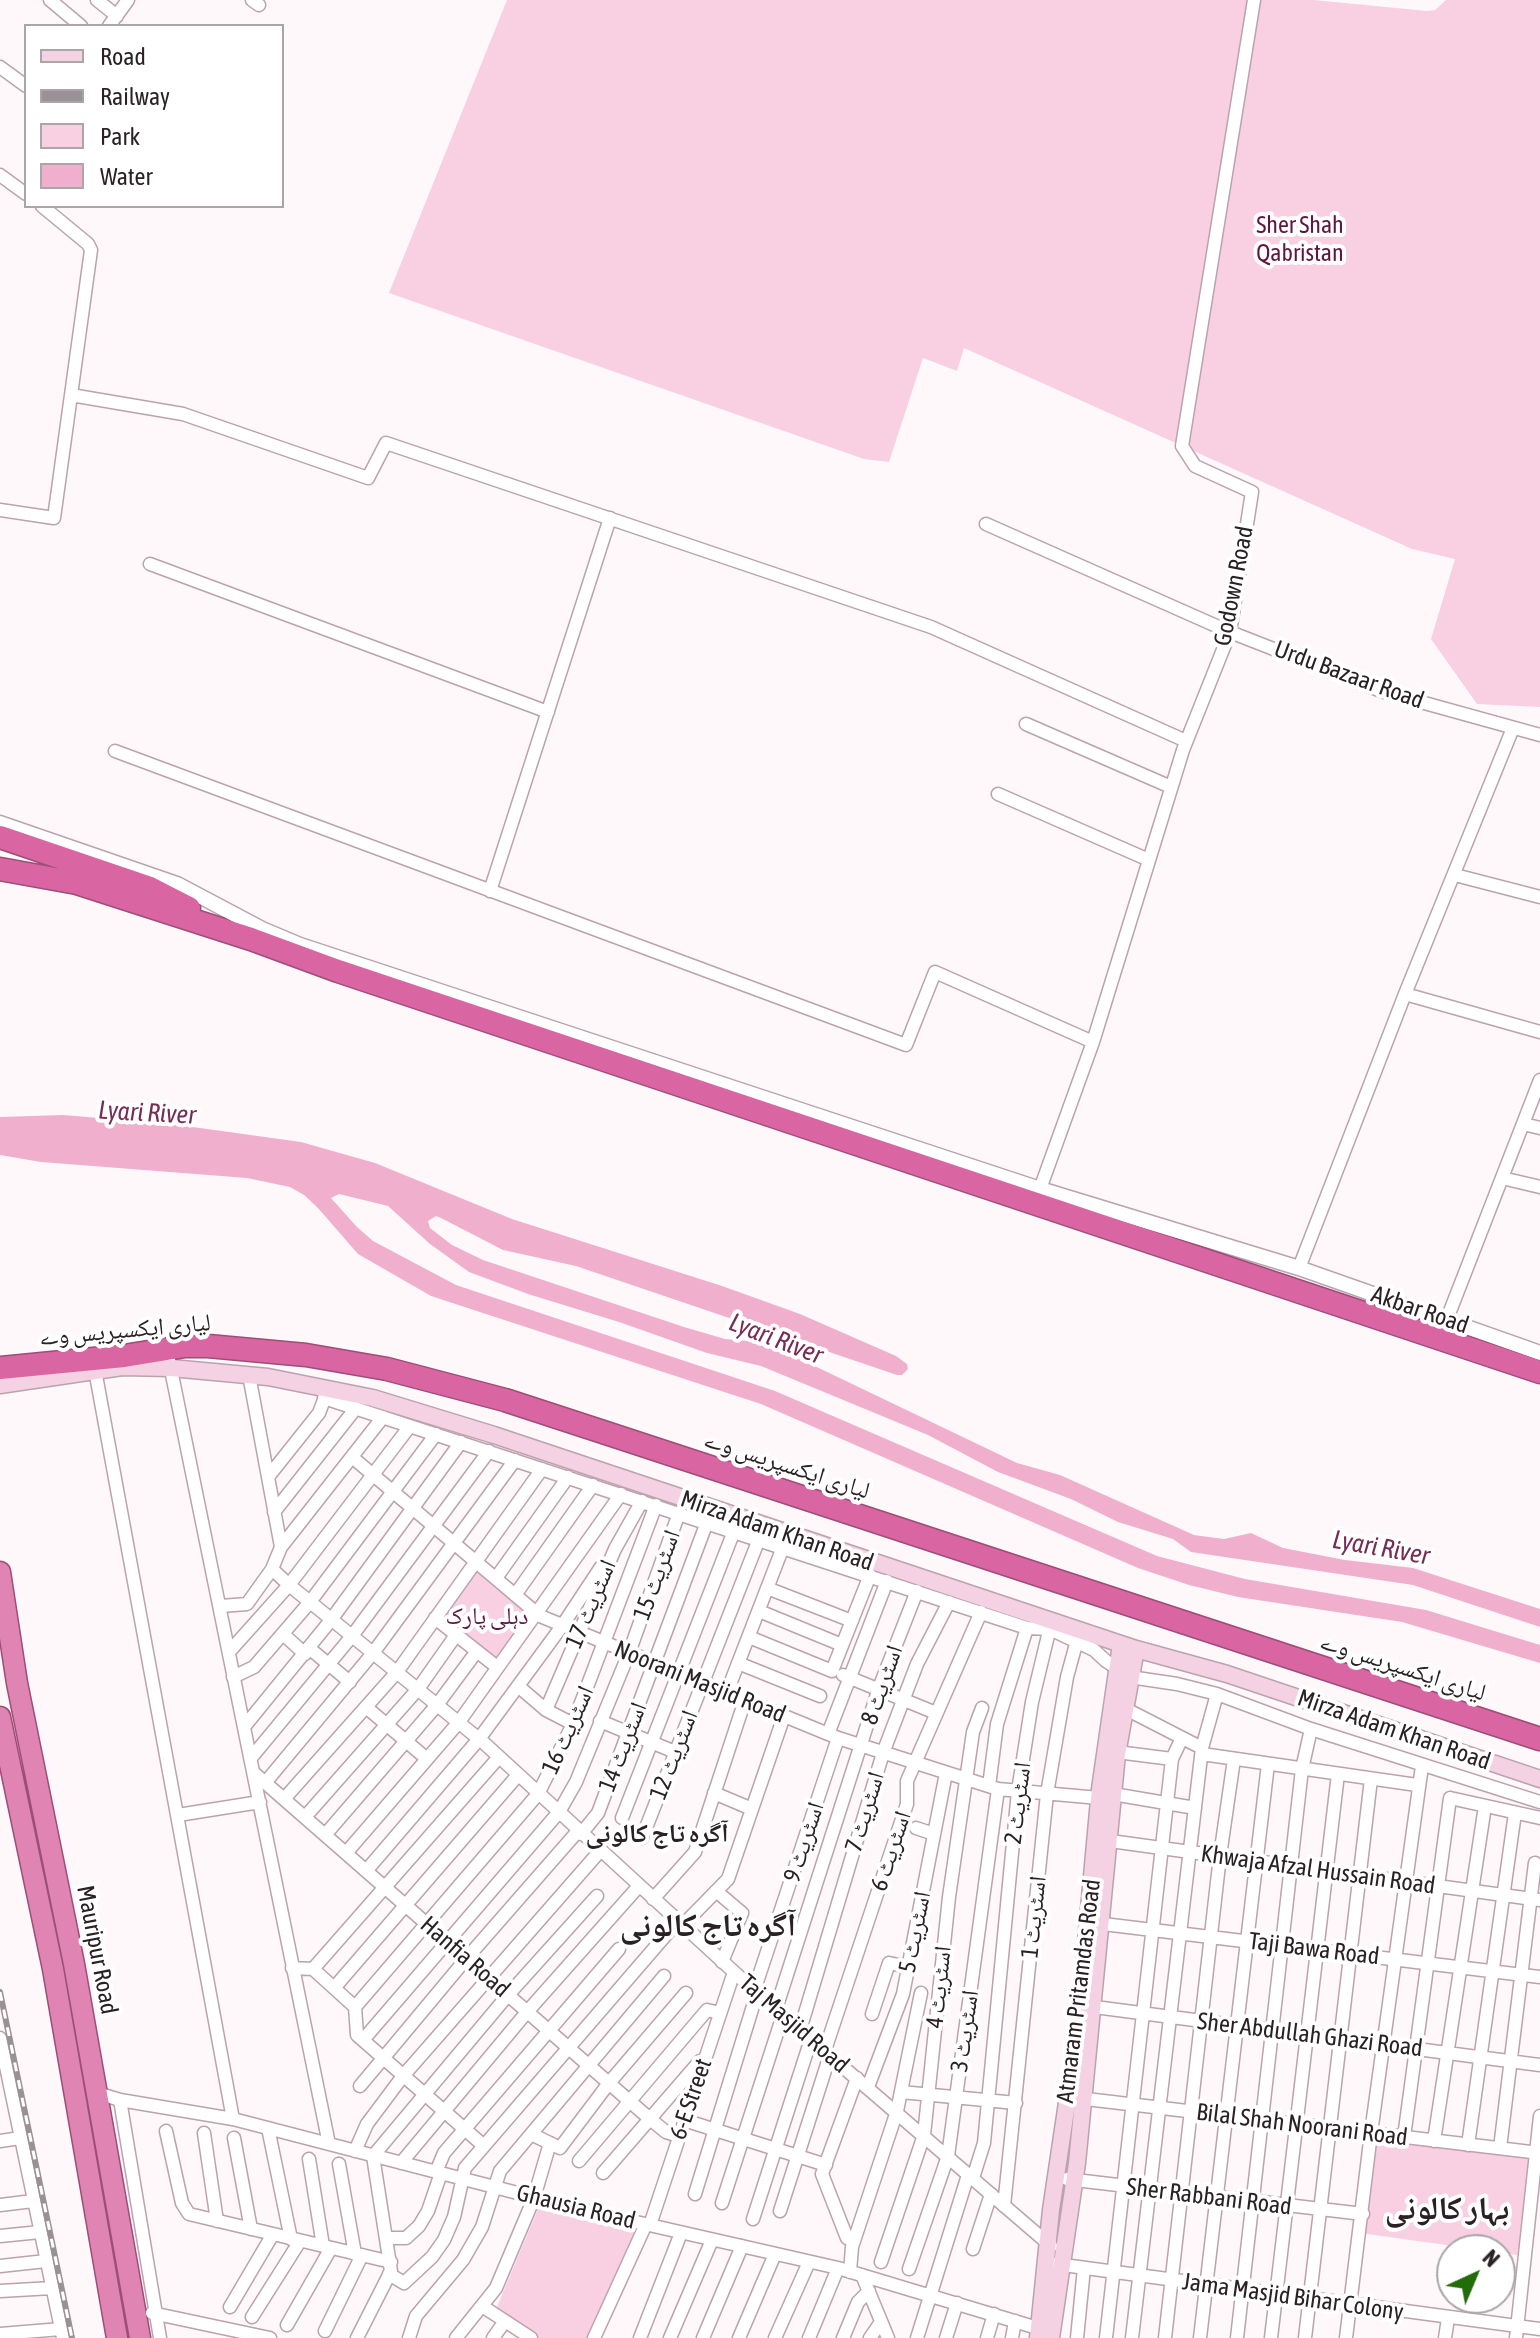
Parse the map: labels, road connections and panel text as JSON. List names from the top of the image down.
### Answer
{
  "streets": {
    "highway": ["لیاری ایکسپریس وے", "Mauripur Road"],
    "main road": ["Mirza Adam Khan Road", "Atmaram Pritamdas Road"],
    "street": [
      "Godown Road",
      "Urdu Bazaar Road",
      "Akbar Road",
      "اسٹریٹ 15",
      "اسٹریٹ 17",
      "Noorani Masjid Road",
      "اسٹریٹ 8",
      "اسٹریٹ 16",
      "اسٹریٹ 14",
      "اسٹریٹ 12",
      "اسٹریٹ 2",
      "اسٹریٹ 7",
      "اسٹریٹ 9",
      "اسٹریٹ 6",
      "Khwaja Afzal Hussain Road",
      "اسٹریٹ 1",
      "اسٹریٹ 5",
      "Taji Bawa Road",
      "Hanfia Road",
      "اسٹریٹ 4",
      "Taj Masjid Road",
      "اسٹریٹ 3",
      "Sher Abdullah Ghazi Road",
      "6-E Street",
      "Bilal Shah Noorani Road",
      "Sher Rabbani Road",
      "Ghausia Road",
      "Jama Masjid Bihar Colony"
    ]
  },
  "crossings": [
    ["Godown Road", "Urdu Bazaar Road"],
    ["Godown Road", "Akbar Road"],
    ["لیاری ایکسپریس وے", "Mirza Adam Khan Road"],
    ["Mirza Adam Khan Road", "اسٹریٹ 2"],
    ["Mirza Adam Khan Road", "اسٹریٹ 1"],
    ["Mirza Adam Khan Road", "Atmaram Pritamdas Road"],
    ["اسٹریٹ 15", "Noorani Masjid Road"],
    ["اسٹریٹ 15", "Hanfia Road"],
    ["اسٹریٹ 15", "Taj Masjid Road"],
    ["اسٹریٹ 17", "Noorani Masjid Road"],
    ["Noorani Masjid Road", "اسٹریٹ 8"],
    ["Noorani Masjid Road", "اسٹریٹ 16"],
    ["Noorani Masjid Road", "اسٹریٹ 14"],
    ["Noorani Masjid Road", "اسٹریٹ 12"],
    ["Noorani Masjid Road", "اسٹریٹ 2"],
    ["Noorani Masjid Road", "اسٹریٹ 7"],
    ["Noorani Masjid Road", "اسٹریٹ 9"],
    ["Noorani Masjid Road", "اسٹریٹ 6"],
    ["Noorani Masjid Road", "اسٹریٹ 1"],
    ["Noorani Masjid Road", "اسٹریٹ 5"],
    ["Noorani Masjid Road", "اسٹریٹ 4"],
    ["Noorani Masjid Road", "Atmaram Pritamdas Road"],
    ["Noorani Masjid Road", "اسٹریٹ 3"],
    ["اسٹریٹ 8", "Taj Masjid Road"],
    ["اسٹریٹ 16", "Hanfia Road"],
    ["اسٹریٹ 16", "Taj Masjid Road"],
    ["اسٹریٹ 14", "Hanfia Road"],
    ["اسٹریٹ 14", "Taj Masjid Road"],
    ["اسٹریٹ 2", "Taj Masjid Road"],
    ["اسٹریٹ 2", "Ghausia Road"],
    ["اسٹریٹ 7", "Taj Masjid Road"],
    ["اسٹریٹ 9", "Taj Masjid Road"],
    ["اسٹریٹ 6", "Taj Masjid Road"],
    ["Khwaja Afzal Hussain Road", "Atmaram Pritamdas Road"],
    ["اسٹریٹ 1", "Taj Masjid Road"],
    ["اسٹریٹ 5", "Taj Masjid Road"],
    ["Taji Bawa Road", "Atmaram Pritamdas Road"],
    ["Mauripur Road", "Ghausia Road"],
    ["Hanfia Road", "6-E Street"],
    ["اسٹریٹ 4", "Taj Masjid Road"],
    ["Atmaram Pritamdas Road", "Taj Masjid Road"],
    ["Atmaram Pritamdas Road", "Sher Abdullah Ghazi Road"],
    ["Atmaram Pritamdas Road", "Bilal Shah Noorani Road"],
    ["Atmaram Pritamdas Road", "Sher Rabbani Road"],
    ["Atmaram Pritamdas Road", "Ghausia Road"],
    ["Atmaram Pritamdas Road", "Jama Masjid Bihar Colony"],
    ["Taj Masjid Road", "اسٹریٹ 3"],
    ["Taj Masjid Road", "6-E Street"],
    ["Taj Masjid Road", "Jama Masjid Bihar Colony"],
    ["6-E Street", "Ghausia Road"]
  ],
  "districts": ["آگرہ تاج کالونی", "آگرہ تاج کالونی", "بہار کالونی"],
  "water": ["Lyari River"],
  "parks": ["Sher Shah Qabristan", "دہلی پارک"],
  "legend": [
    "Road",
    "Railway",
    "Park",
    "Water"
  ],
  "north": "top right"
}
